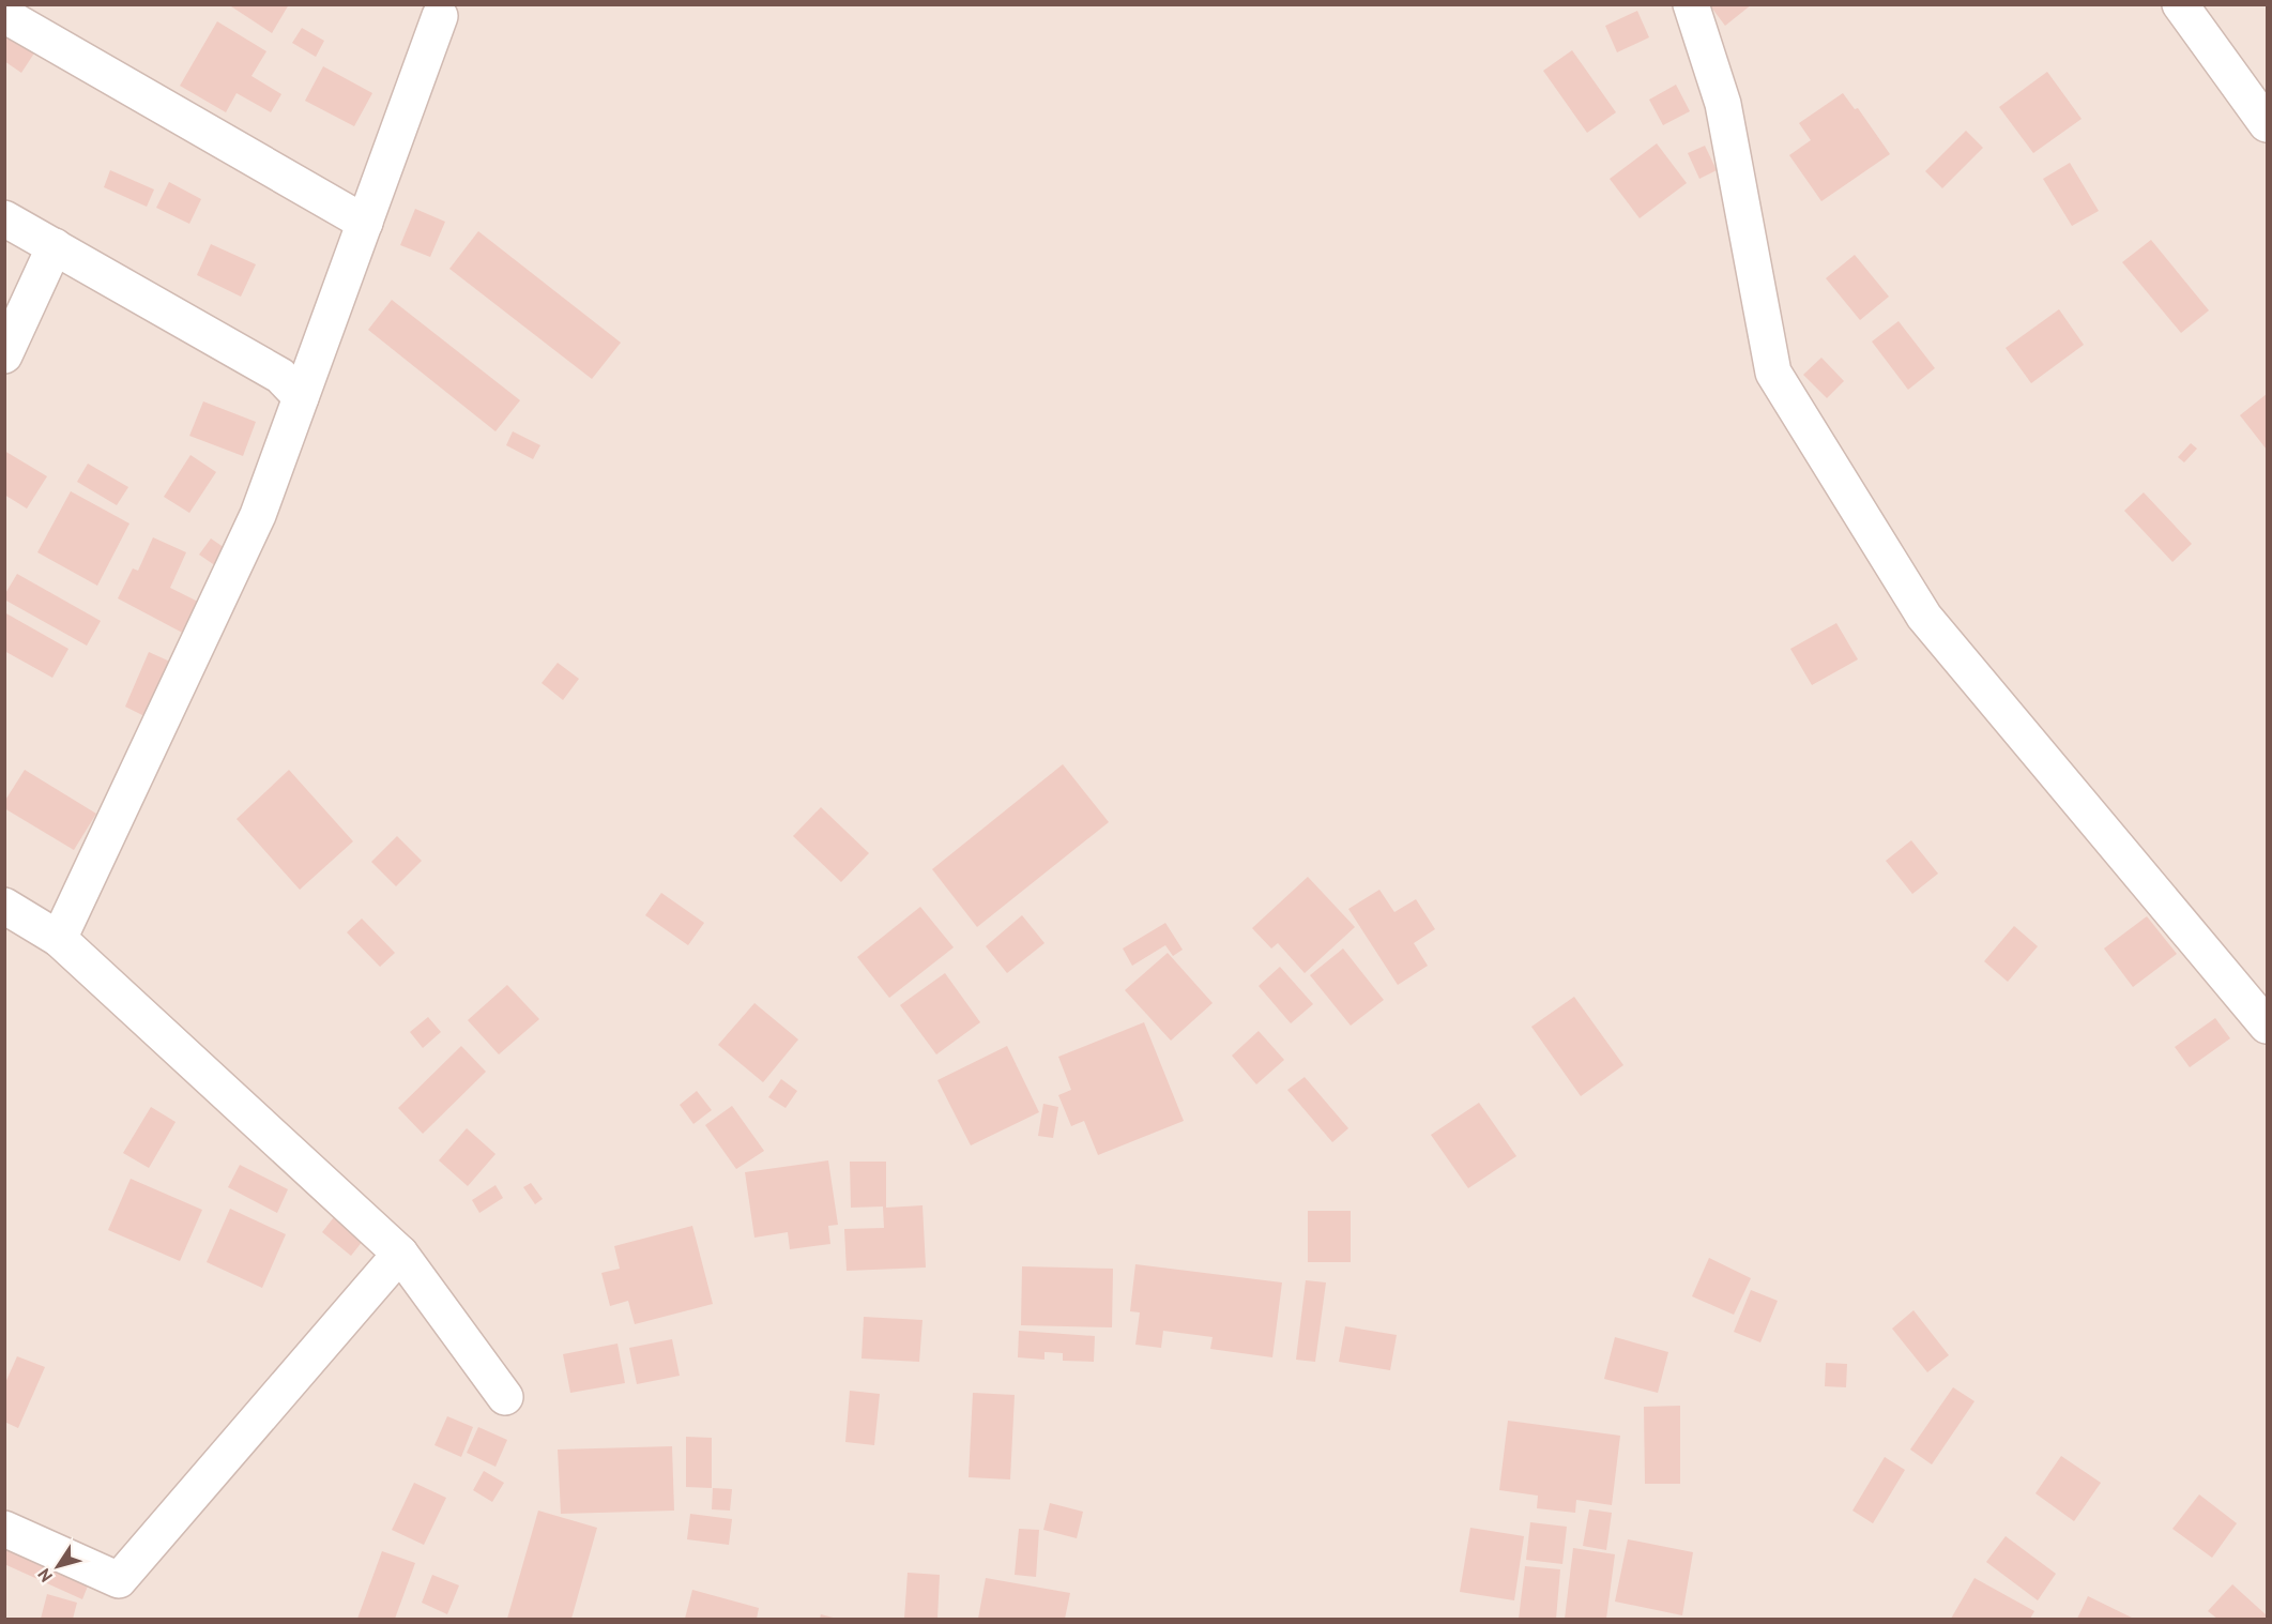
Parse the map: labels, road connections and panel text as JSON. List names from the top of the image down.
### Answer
{
  "north": "bottom left"
}
